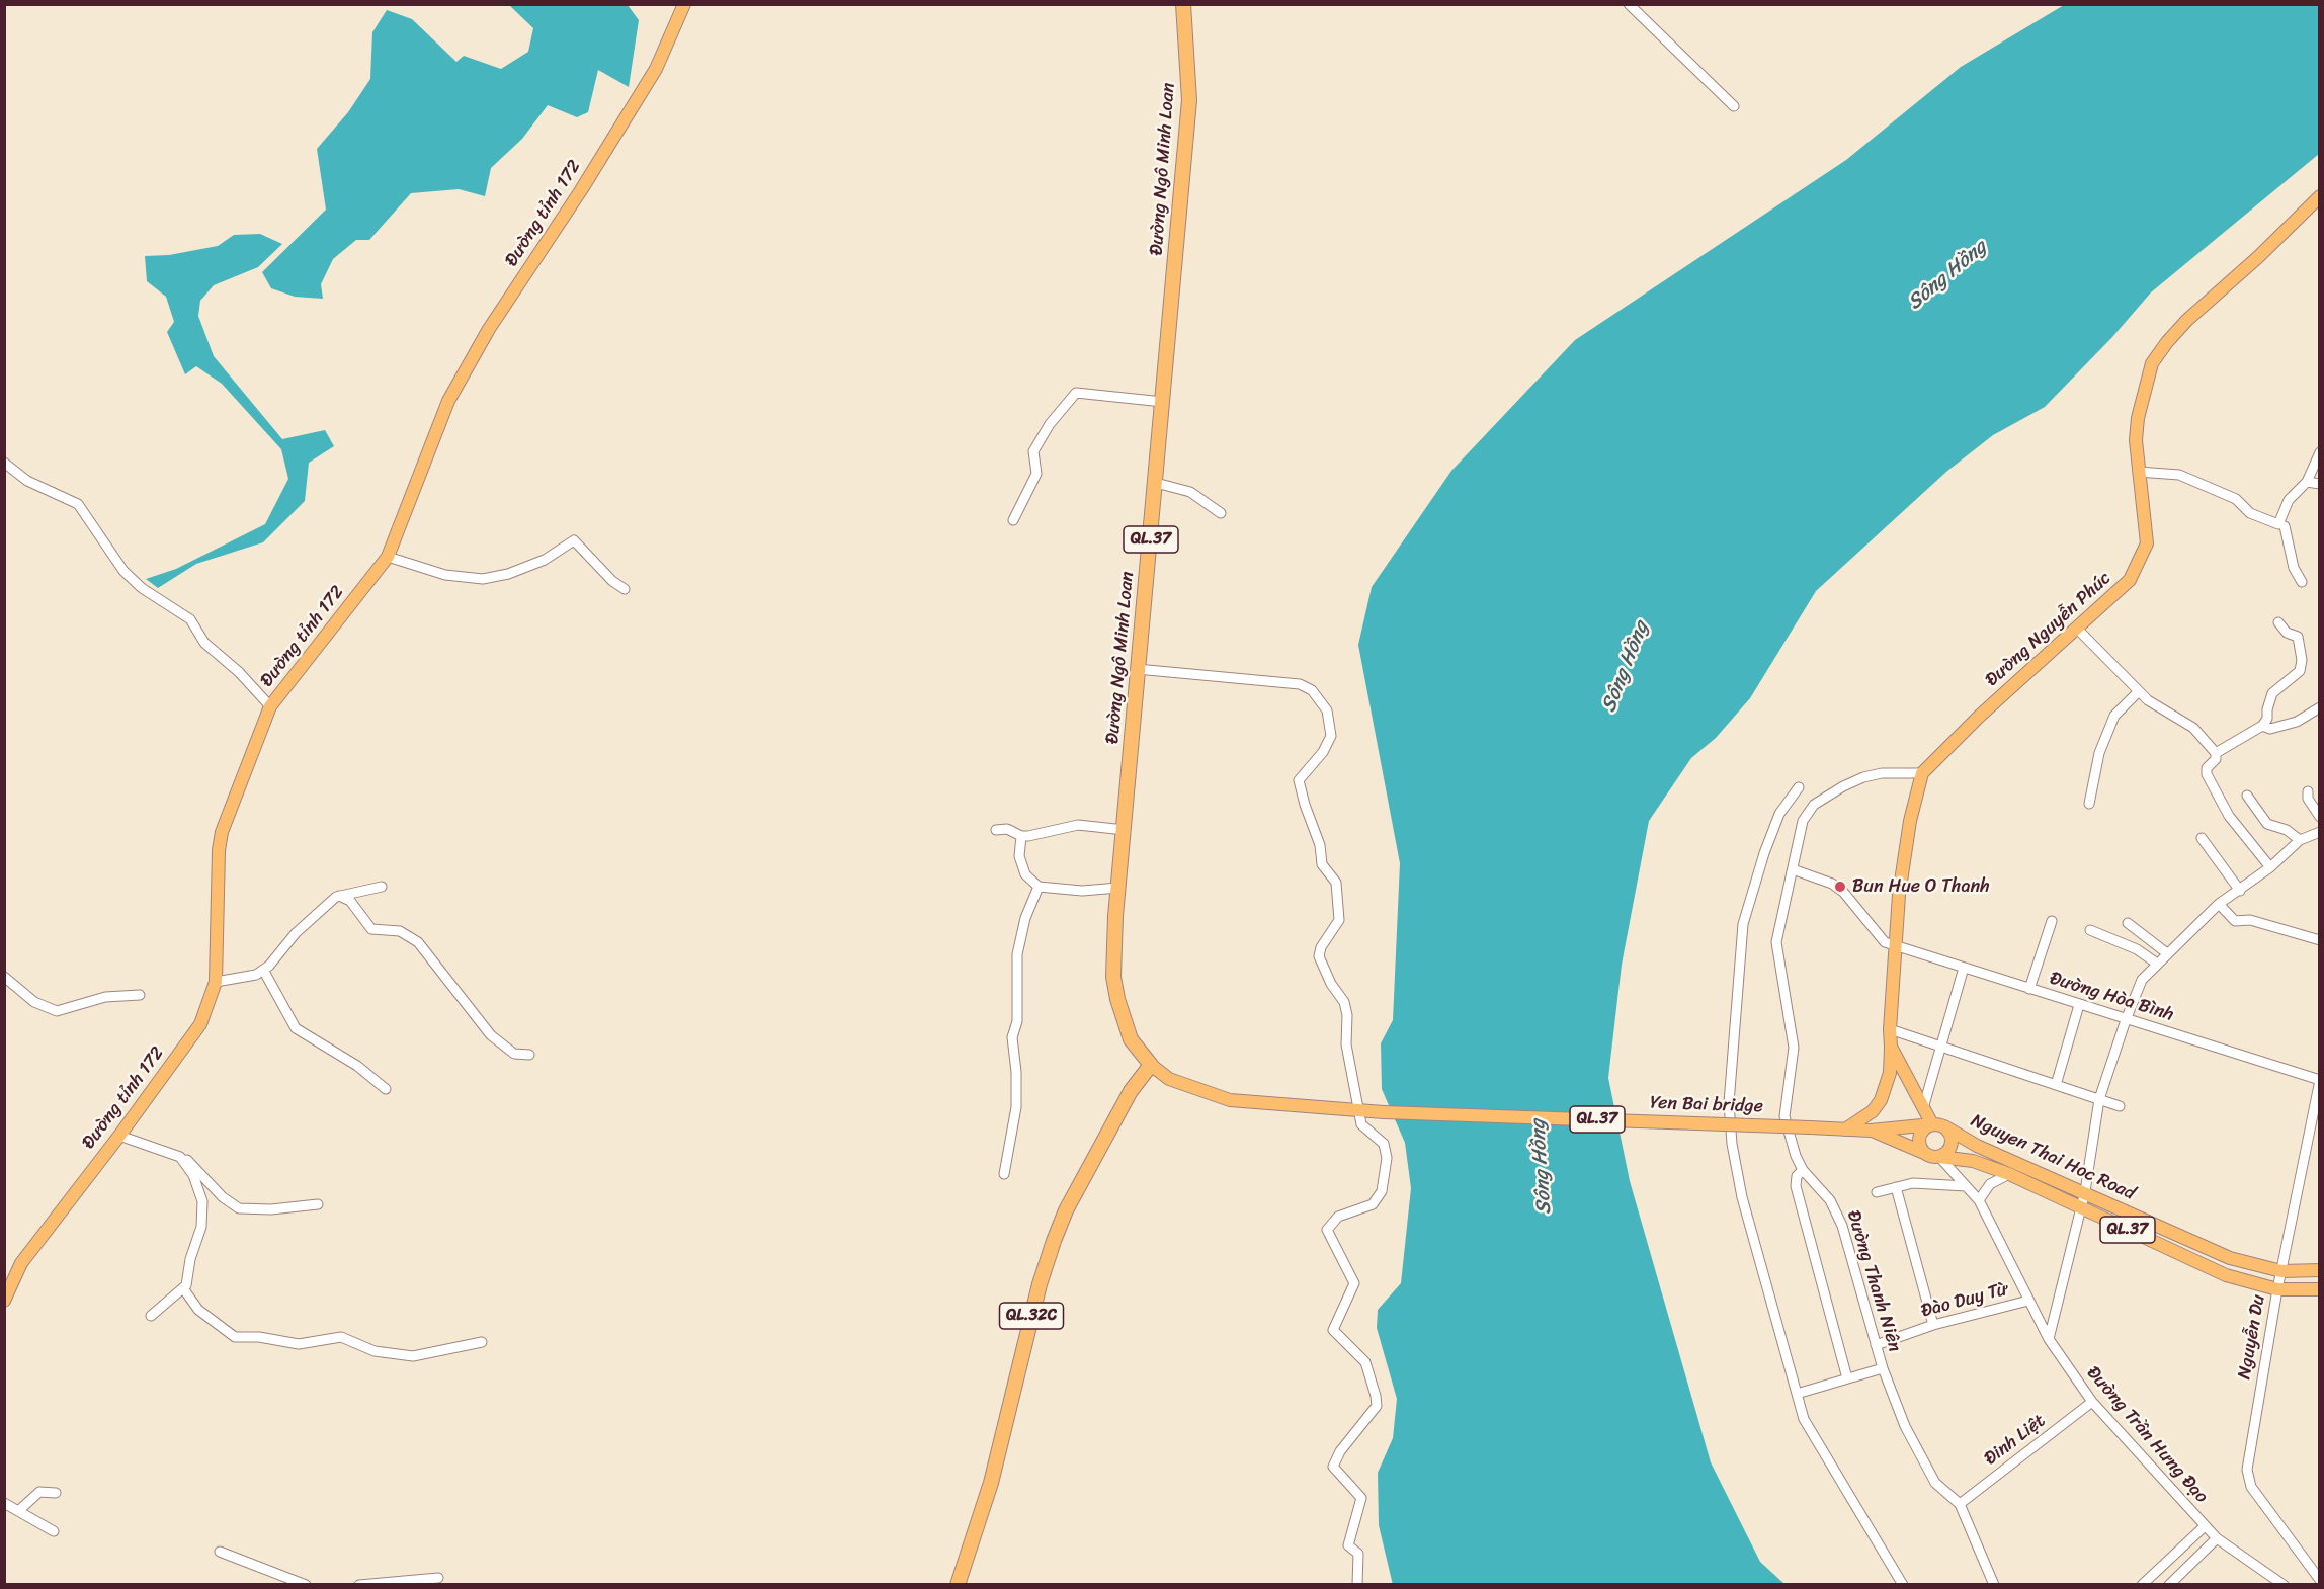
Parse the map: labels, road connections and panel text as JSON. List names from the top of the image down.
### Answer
{
  "streets": {
    "highway": ["Đường Ngô Minh Loan", "QL.37", "QL.32C"],
    "main road": [
      "Đường tỉnh 172",
      "Đường Nguyễn Phúc",
      "Yen Bai bridge",
      "Nguyen Thai Hoc Road"
    ],
    "street": [
      "Đường Hòa Bình",
      "Đường Thanh Niên",
      "Đào Duy Từ",
      "Nguyễn Du",
      "Đường Trần Hưng Đạo",
      "Đinh Liệt"
    ]
  },
  "crossings": [
    ["Đường Ngô Minh Loan", "Yen Bai bridge"],
    ["Đường Ngô Minh Loan", "QL.32C"],
    ["QL.37", "Yen Bai bridge"],
    ["QL.37", "Nguyen Thai Hoc Road"],
    ["QL.37", "Đường Trần Hưng Đạo"],
    ["Đường Nguyễn Phúc", "Đường Thanh Niên"],
    ["Đường Hòa Bình", "Đường Thanh Niên"],
    ["Đường Hòa Bình", "Nguyễn Du"],
    ["Nguyen Thai Hoc Road", "Nguyễn Du"],
    ["Nguyen Thai Hoc Road", "Đường Trần Hưng Đạo"],
    ["Đường Thanh Niên", "Đào Duy Từ"],
    ["Đường Thanh Niên", "Đinh Liệt"],
    ["Đào Duy Từ", "Đường Trần Hưng Đạo"],
    ["Đường Trần Hưng Đạo", "Đinh Liệt"]
  ],
  "water": ["Sông Hồng"],
  "places": ["Bun Hue O Thanh"]
}
